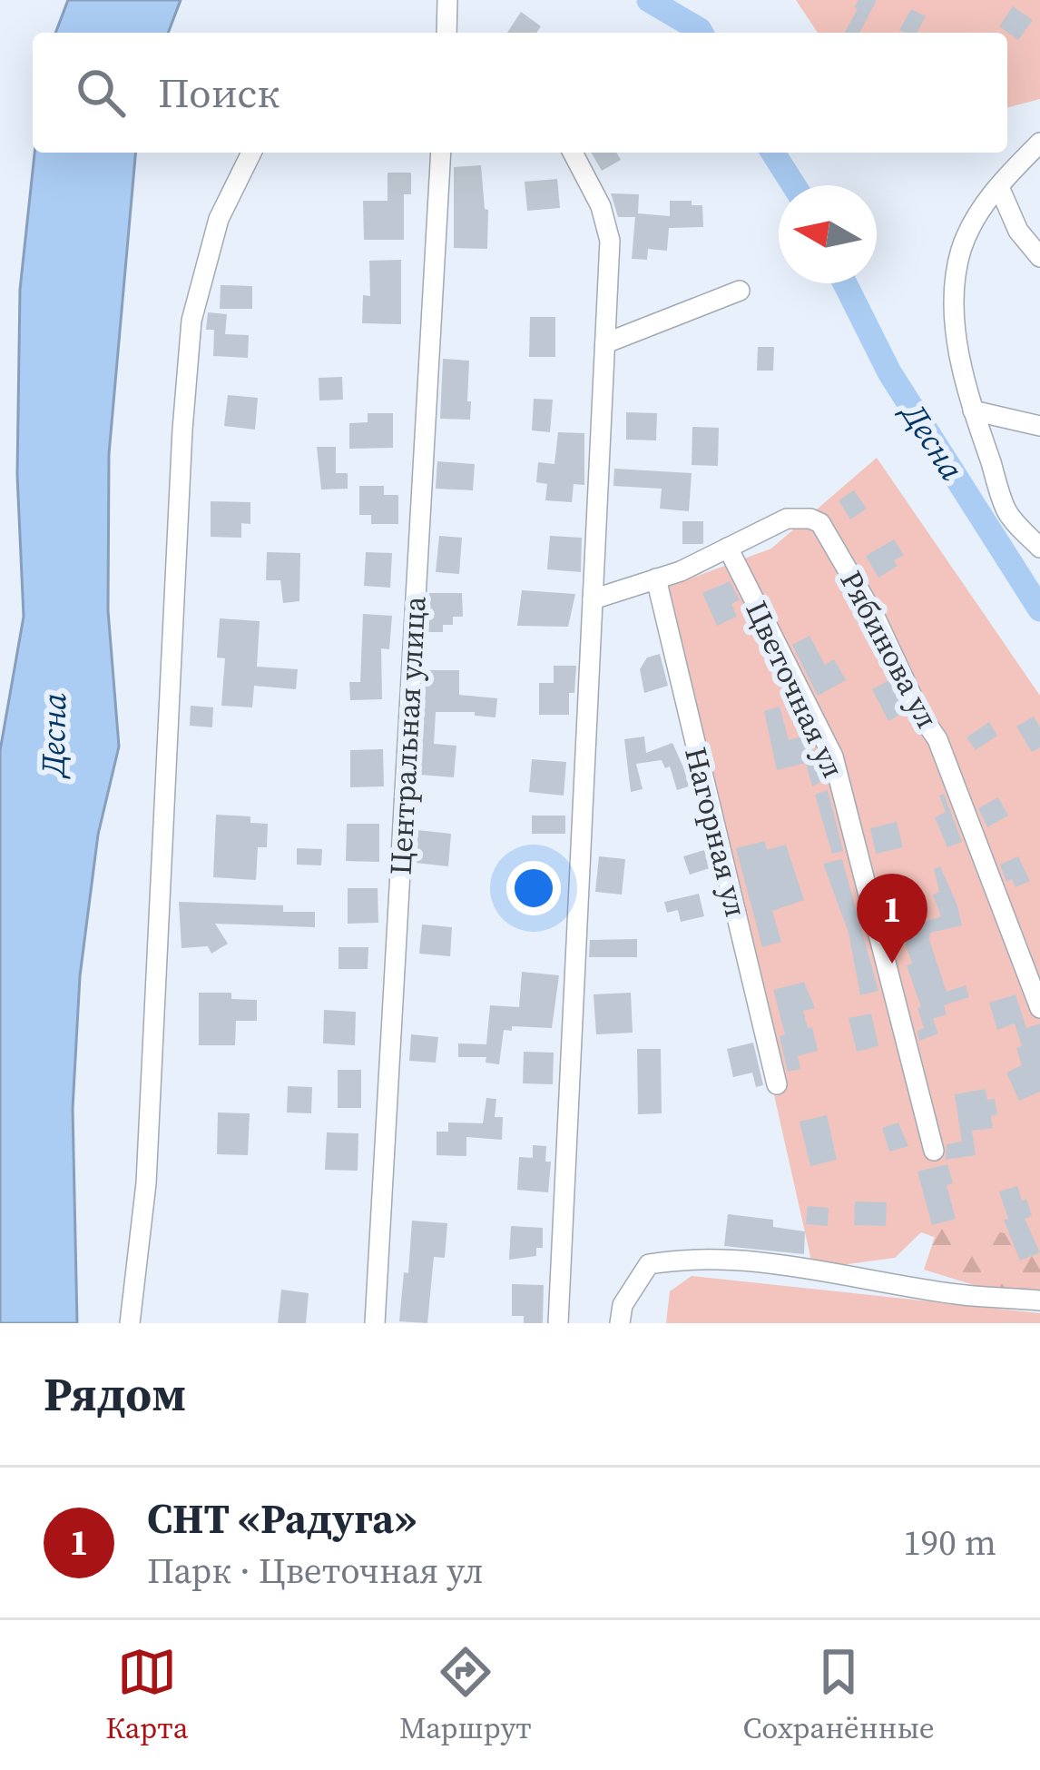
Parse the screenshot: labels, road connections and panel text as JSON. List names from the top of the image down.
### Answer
{
  "streets": {
    "street": [
      "Рябинова ул",
      "Цветочная ул",
      "Центральная улица",
      "Нагорная ул"
    ]
  },
  "crossings": [
    ["Рябинова ул", "Цветочная ул"],
    ["Рябинова ул", "Нагорная ул"]
  ],
  "water": ["Десна"],
  "north": "left",
  "page": {
    "search": "Поиск",
    "pins": "1",
    "heading": "Рядом",
    "list": [
      {
        "mark": "1",
        "name": "СНТ «Радуга»",
        "note": "Парк · Цветочная ул",
        "value": "190 m"
      }
    ],
    "nav": ["Карта", "Маршрут", "Сохранённые"]
  }
}
